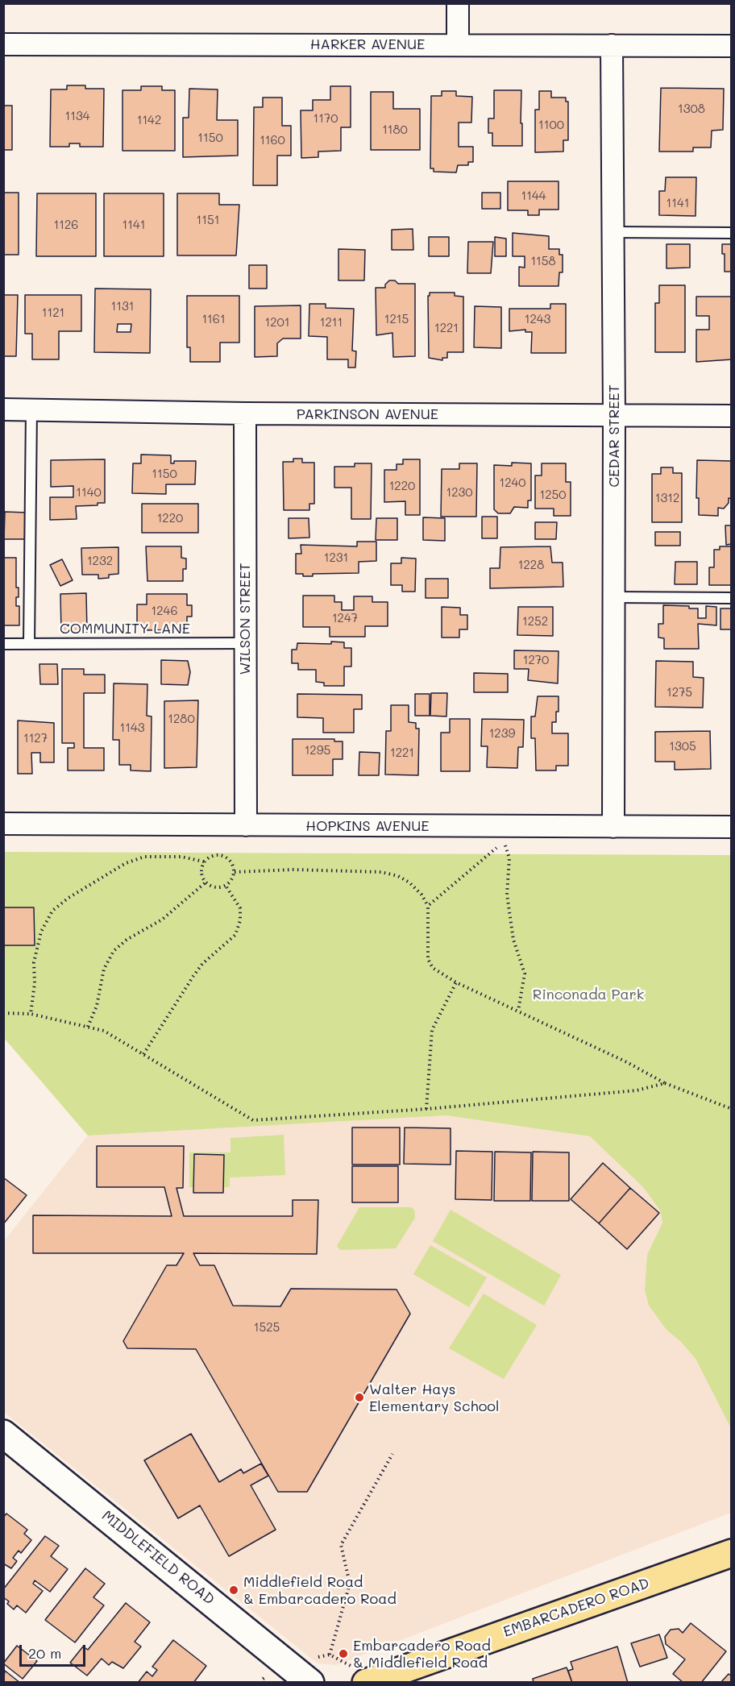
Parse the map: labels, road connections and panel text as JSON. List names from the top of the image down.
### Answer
{
  "streets": {
    "main road": ["MIDDLEFIELD ROAD", "EMBARCADERO ROAD"],
    "street": [
      "HARKER AVENUE",
      "PARKINSON AVENUE",
      "CEDAR STREET",
      "WILSON STREET",
      "HOPKINS AVENUE"
    ],
    "lane": ["COMMUNITY LANE"]
  },
  "crossings": [
    ["HARKER AVENUE", "CEDAR STREET"],
    ["PARKINSON AVENUE", "CEDAR STREET"],
    ["PARKINSON AVENUE", "WILSON STREET"],
    ["CEDAR STREET", "HOPKINS AVENUE"],
    ["WILSON STREET", "COMMUNITY LANE"],
    ["WILSON STREET", "HOPKINS AVENUE"]
  ],
  "parks": ["Rinconada Park"],
  "places": ["Walter Hays Elementary School", "Middlefield Road & Embarcadero Road", "Embarcadero Road & Middlefield Road"],
  "house_numbers": [
    "1308",
    "1134",
    "1170",
    "1142",
    "1100",
    "1180",
    "1150",
    "1160",
    "1144",
    "1141",
    "1151",
    "1126",
    "1141",
    "1158",
    "1131",
    "1121",
    "1161",
    "1215",
    "1243",
    "1201",
    "1211",
    "1221",
    "1150",
    "1240",
    "1220",
    "1140",
    "1230",
    "1250",
    "1312",
    "1220",
    "1231",
    "1232",
    "1228",
    "1246",
    "1247",
    "1252",
    "1270",
    "1275",
    "1280",
    "1143",
    "1239",
    "1127",
    "1305",
    "1295",
    "1221",
    "1525"
  ],
  "scale_bar": "20 m"
}
